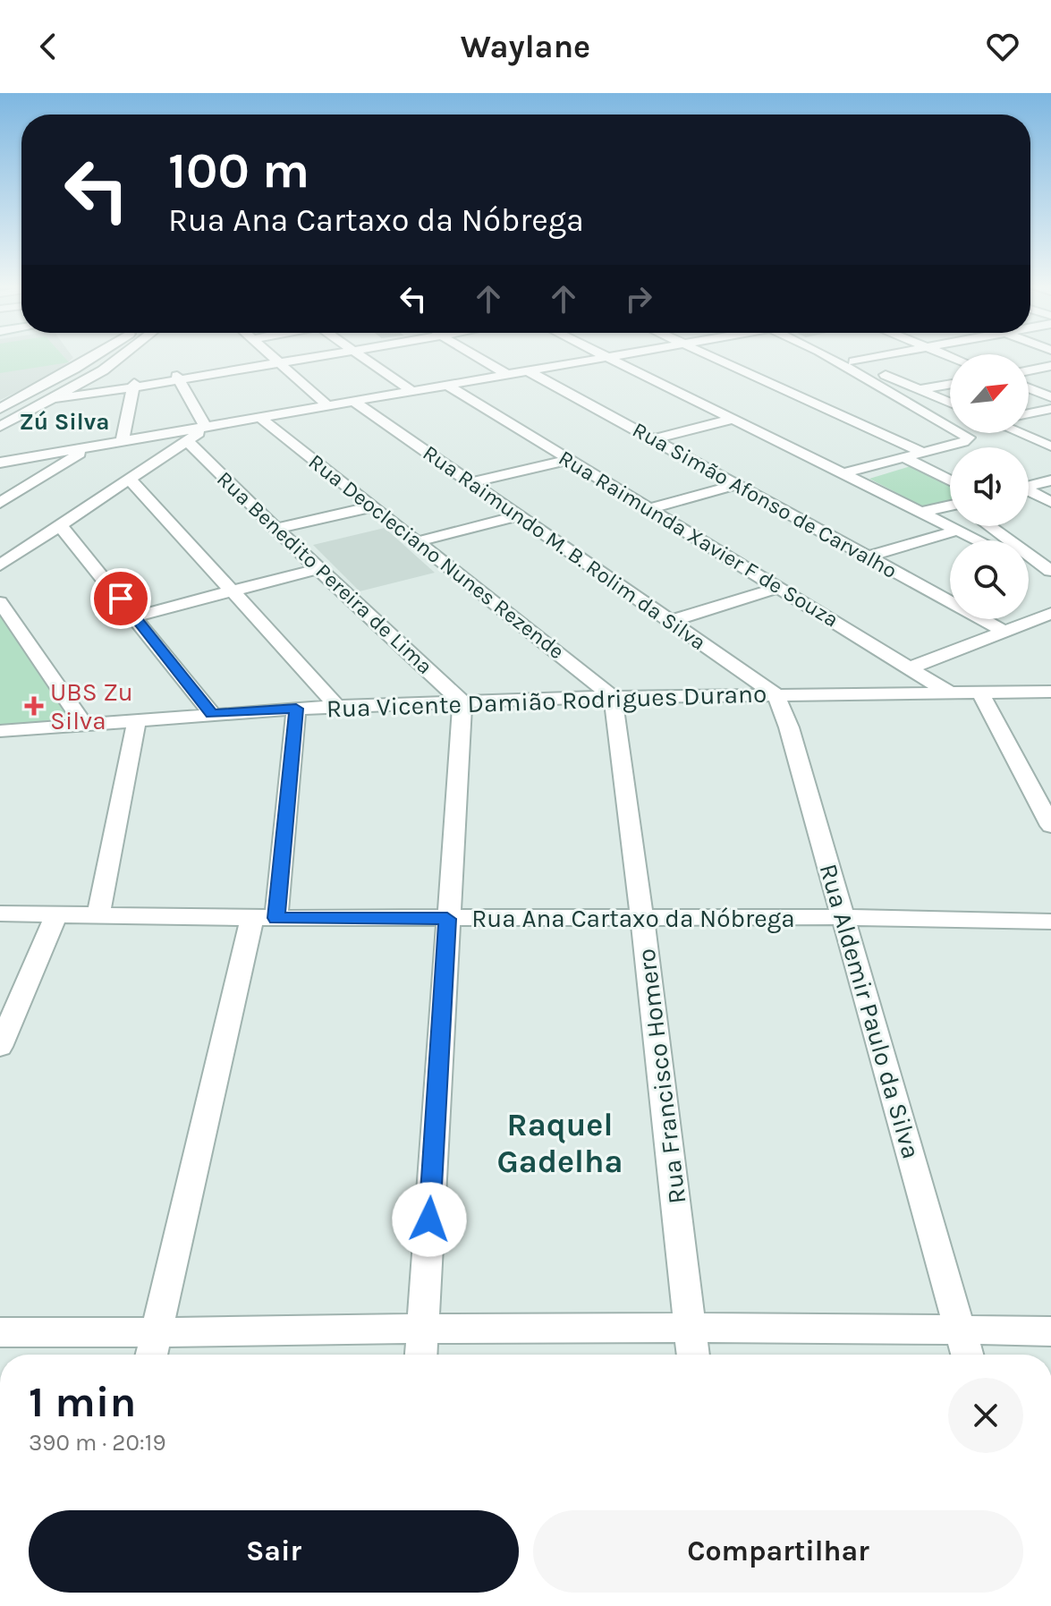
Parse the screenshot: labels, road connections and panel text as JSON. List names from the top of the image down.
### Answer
{
  "streets": {
    "street": [
      "Rua Simão Afonso de Carvalho",
      "Rua Raimunda Xavier F de Souza",
      "Rua Raimundo M. B. Rolim da Silva",
      "Rua Deocleciano Nunes Rezende",
      "Rua Benedito Pereira de Lima",
      "Rua Vicente Damião Rodrigues Durano",
      "Rua Ana Cartaxo da Nóbrega",
      "Rua Aldemir Paulo da Silva",
      "Rua Francisco Homero"
    ]
  },
  "crossings": [
    ["Rua Raimunda Xavier F de Souza", "Rua Vicente Damião Rodrigues Durano"],
    ["Rua Raimundo M. B. Rolim da Silva", "Rua Vicente Damião Rodrigues Durano"],
    ["Rua Raimundo M. B. Rolim da Silva", "Rua Aldemir Paulo da Silva"],
    ["Rua Deocleciano Nunes Rezende", "Rua Vicente Damião Rodrigues Durano"],
    ["Rua Deocleciano Nunes Rezende", "Rua Francisco Homero"],
    ["Rua Benedito Pereira de Lima", "Rua Vicente Damião Rodrigues Durano"],
    ["Rua Vicente Damião Rodrigues Durano", "Rua Aldemir Paulo da Silva"],
    ["Rua Vicente Damião Rodrigues Durano", "Rua Francisco Homero"],
    ["Rua Ana Cartaxo da Nóbrega", "Rua Aldemir Paulo da Silva"],
    ["Rua Ana Cartaxo da Nóbrega", "Rua Francisco Homero"]
  ],
  "districts": ["Zú Silva", "Raquel Gadelha"],
  "places": {
    "health": ["UBS Zu Silva"]
  },
  "north": "top right",
  "page": {
    "header": "Waylane",
    "turn": ["100 m", "Rua Ana Cartaxo da Nóbrega"],
    "heading": ["1 min", "390 m · 20:19"],
    "buttons": ["Sair", "Compartilhar"]
  }
}
